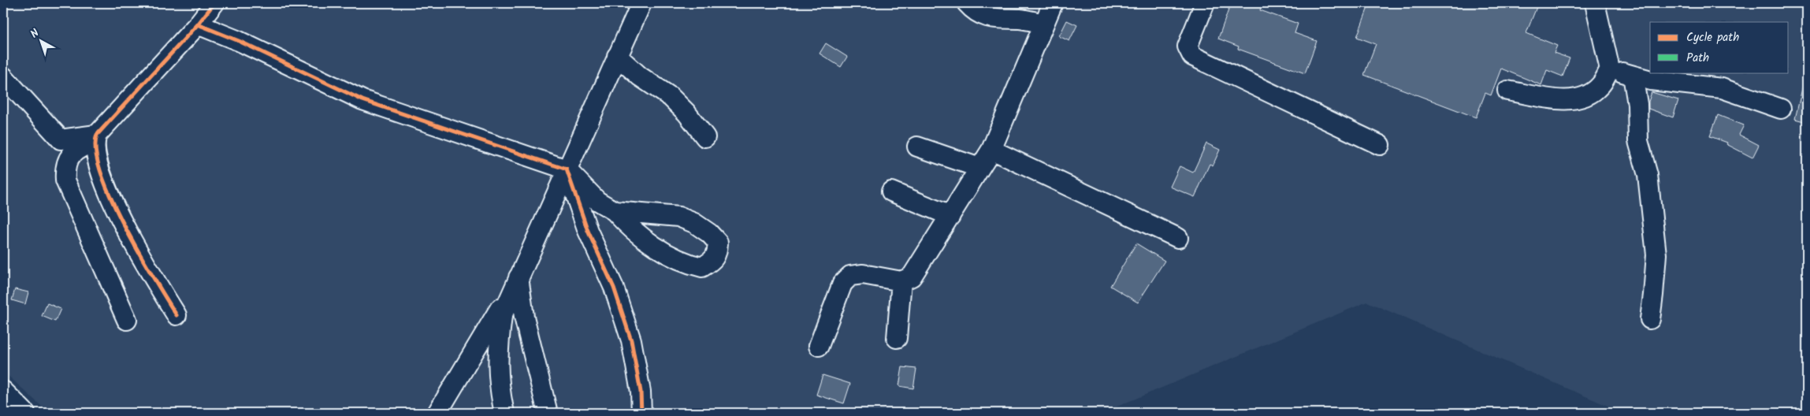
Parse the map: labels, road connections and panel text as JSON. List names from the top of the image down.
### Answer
{
  "legend": ["Cycle path", "Path"],
  "north": "top left"
}
